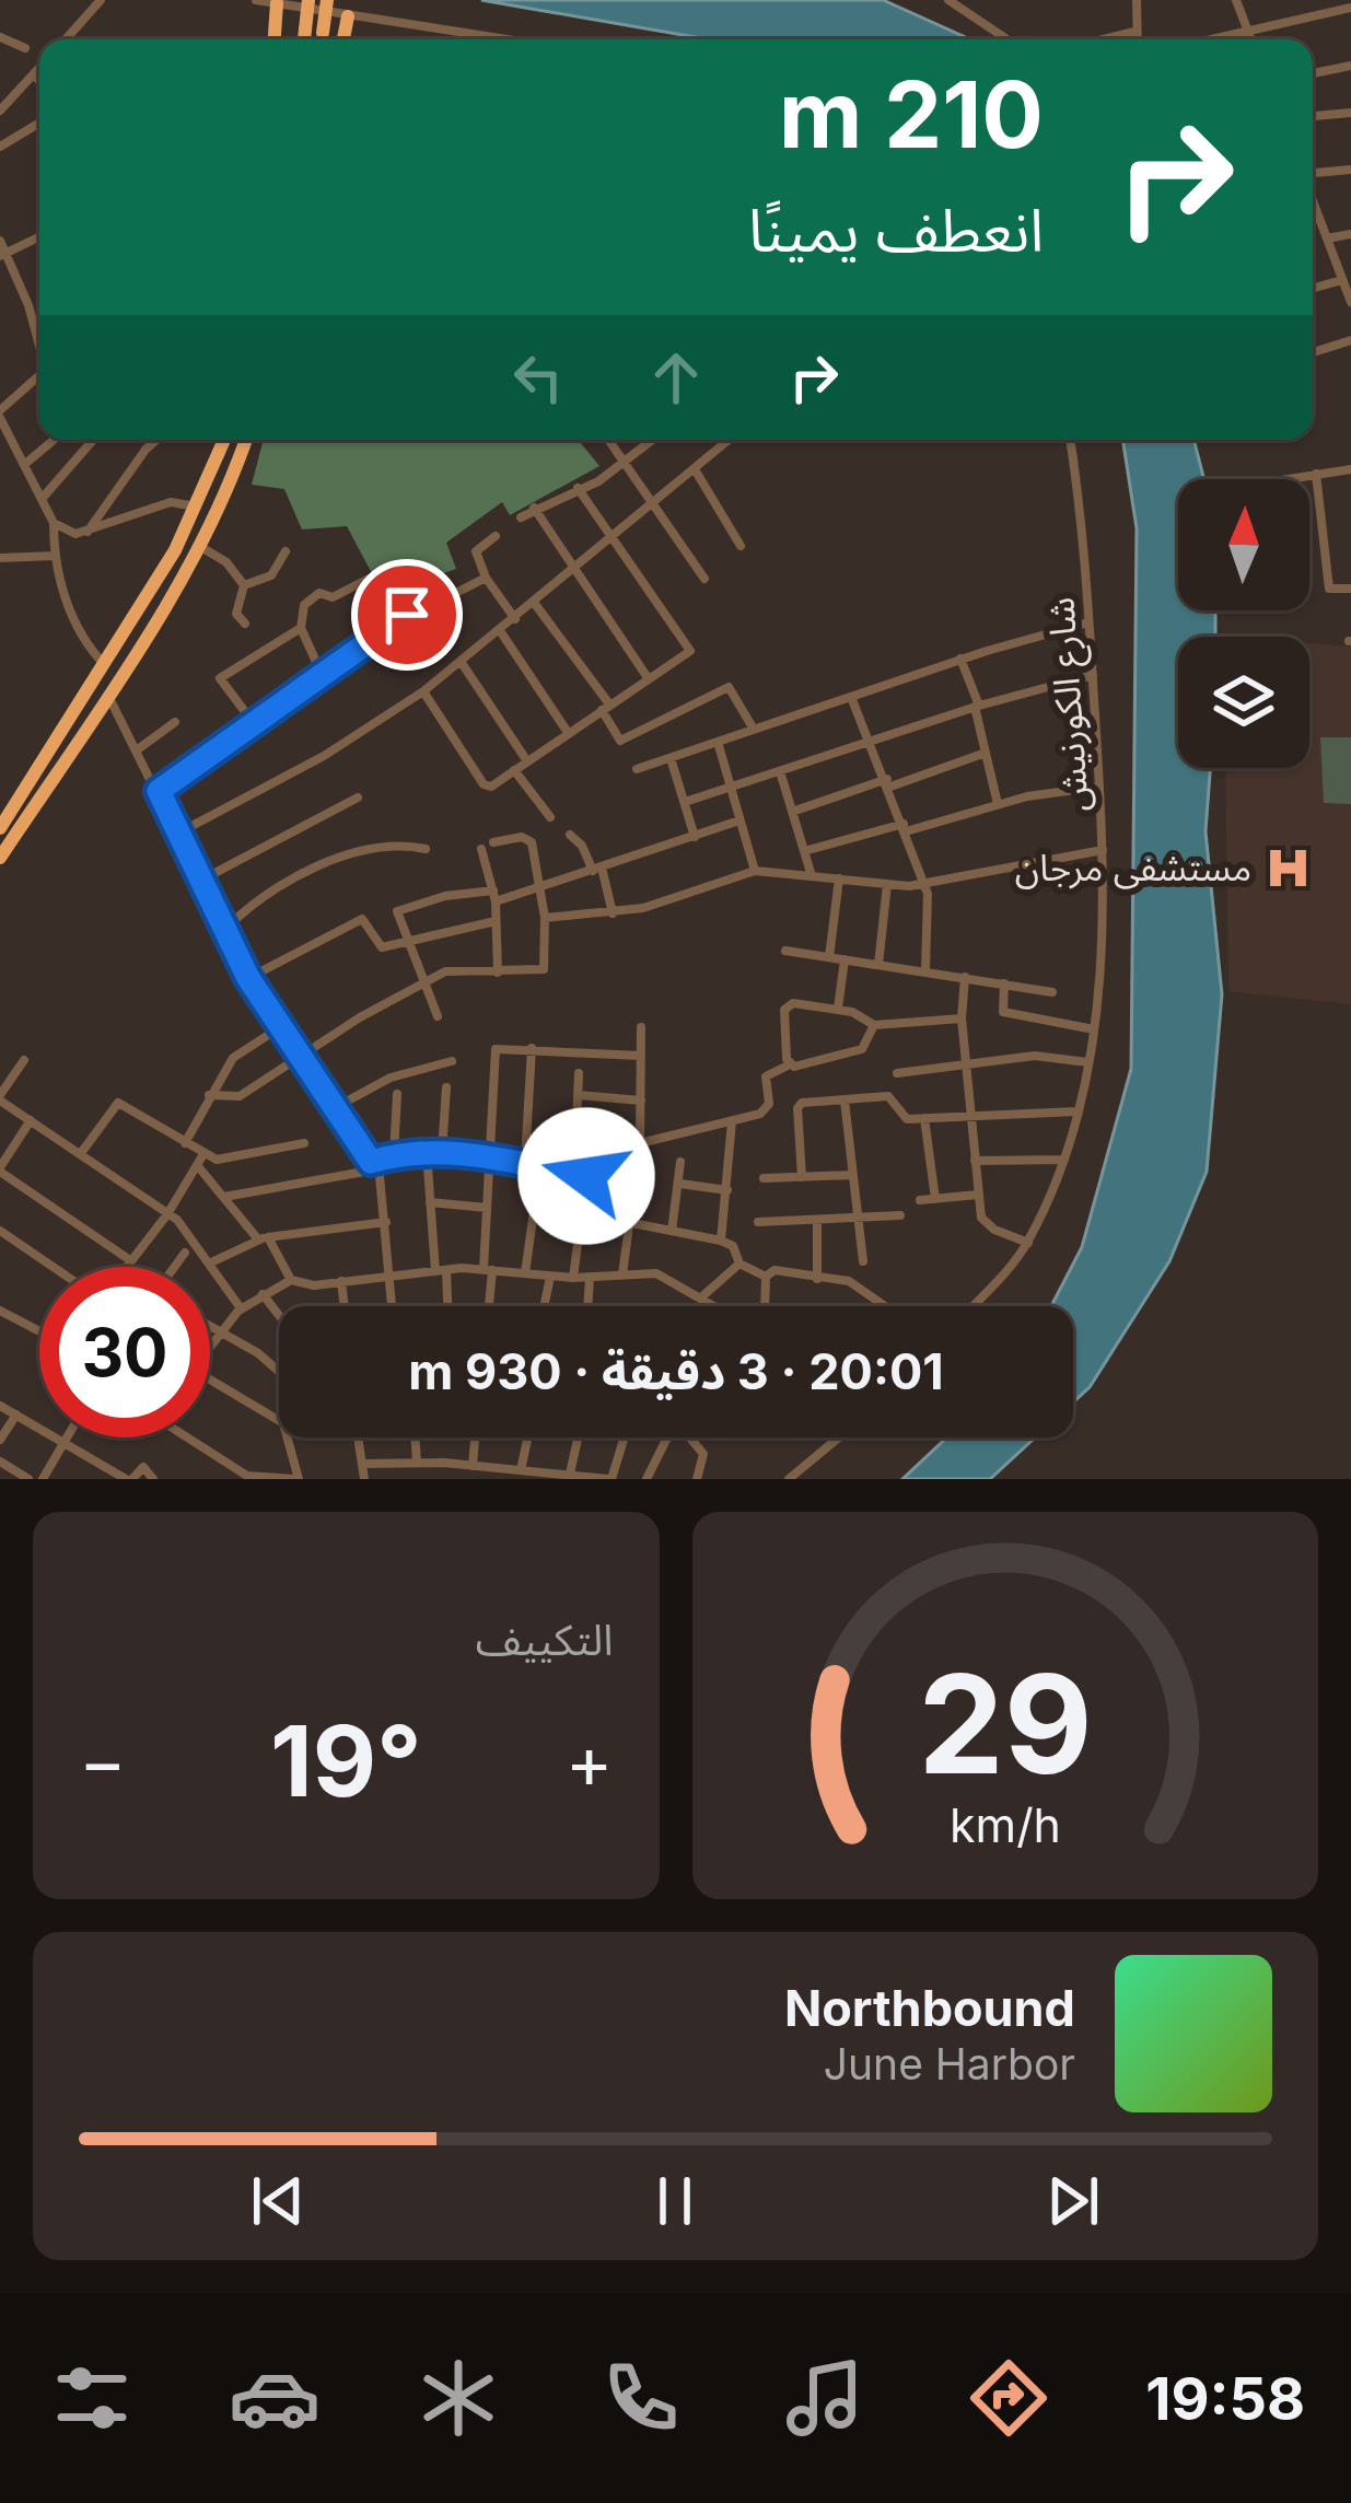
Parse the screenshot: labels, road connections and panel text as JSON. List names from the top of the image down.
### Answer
{
  "streets": {
    "street": ["شارع الكورنيش"]
  },
  "places": {
    "hospital": ["مستشفى مرجان"]
  },
  "north": "top",
  "page": {
    "turn": ["210 m", "انعطف يمينًا"],
    "limit": "30",
    "trip": "20:01 · 3 دقيقة · 930 m",
    "tile": "التكييف",
    "heat": ["−", "19°", "+"],
    "song": ["Northbound", "June Harbor"],
    "tabs": "19:58",
    "gauge": ["29", "km/h"]
  }
}
